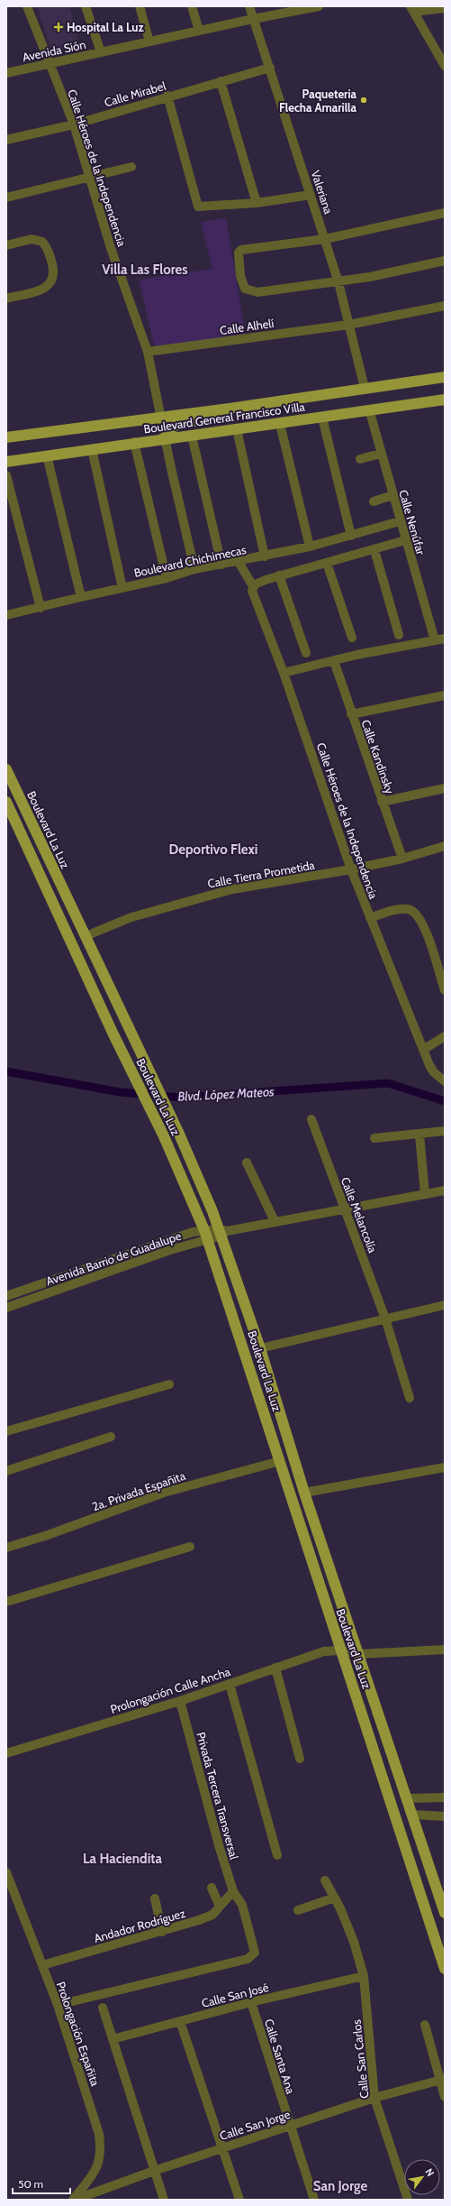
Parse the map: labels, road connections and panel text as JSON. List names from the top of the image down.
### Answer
{
  "streets": {
    "main road": ["Boulevard General Francisco Villa", "Boulevard La Luz"],
    "street": [
      "Avenida Sión",
      "Calle Mirabel",
      "Calle Héroes de la Independencia",
      "Valeriana",
      "Calle Alhelí",
      "Calle Nenúfar",
      "Boulevard Chichimecas",
      "Calle Kandinsky",
      "Calle Tierra Prometida",
      "Calle Melancolía",
      "Avenida Barrio de Guadalupe",
      "2a. Privada Españita",
      "Prolongación Calle Ancha",
      "Privada Tercera Transversal",
      "Andador Rodríguez",
      "Calle San José",
      "Prolongación Españita",
      "Calle Santa Ana",
      "Calle San Carlos",
      "Calle San Jorge"
    ]
  },
  "crossings": [
    ["Avenida Sión", "Calle Héroes de la Independencia"],
    ["Avenida Sión", "Valeriana"],
    ["Calle Mirabel", "Calle Héroes de la Independencia"],
    ["Calle Mirabel", "Valeriana"],
    ["Calle Héroes de la Independencia", "Calle Alhelí"],
    ["Calle Héroes de la Independencia", "Boulevard General Francisco Villa"],
    ["Calle Héroes de la Independencia", "Boulevard Chichimecas"],
    ["Calle Héroes de la Independencia", "Calle Tierra Prometida"],
    ["Valeriana", "Calle Alhelí"],
    ["Valeriana", "Boulevard General Francisco Villa"],
    ["Boulevard General Francisco Villa", "Calle Nenúfar"],
    ["Calle Nenúfar", "Boulevard Chichimecas"],
    ["Calle Kandinsky", "Calle Tierra Prometida"],
    ["Boulevard La Luz", "Calle Tierra Prometida"],
    ["Boulevard La Luz", "Avenida Barrio de Guadalupe"],
    ["Boulevard La Luz", "2a. Privada Españita"],
    ["Boulevard La Luz", "Prolongación Calle Ancha"],
    ["Calle Melancolía", "Avenida Barrio de Guadalupe"],
    ["Prolongación Calle Ancha", "Privada Tercera Transversal"],
    ["Privada Tercera Transversal", "Andador Rodríguez"],
    ["Privada Tercera Transversal", "Prolongación Españita"],
    ["Andador Rodríguez", "Prolongación Españita"],
    ["Calle San José", "Calle Santa Ana"],
    ["Calle San José", "Calle San Carlos"],
    ["Prolongación Españita", "Calle San Jorge"],
    ["Calle Santa Ana", "Calle San Jorge"],
    ["Calle San Carlos", "Calle San Jorge"]
  ],
  "districts": [
    "Villa Las Flores",
    "Deportivo Flexi",
    "La Haciendita",
    "San Jorge"
  ],
  "water": ["Blvd. López Mateos"],
  "places": {
    "health": ["Hospital La Luz"],
    "other": ["Paqueteria Flecha Amarilla"]
  },
  "scale_bar": "50 m",
  "north": "top right"
}
